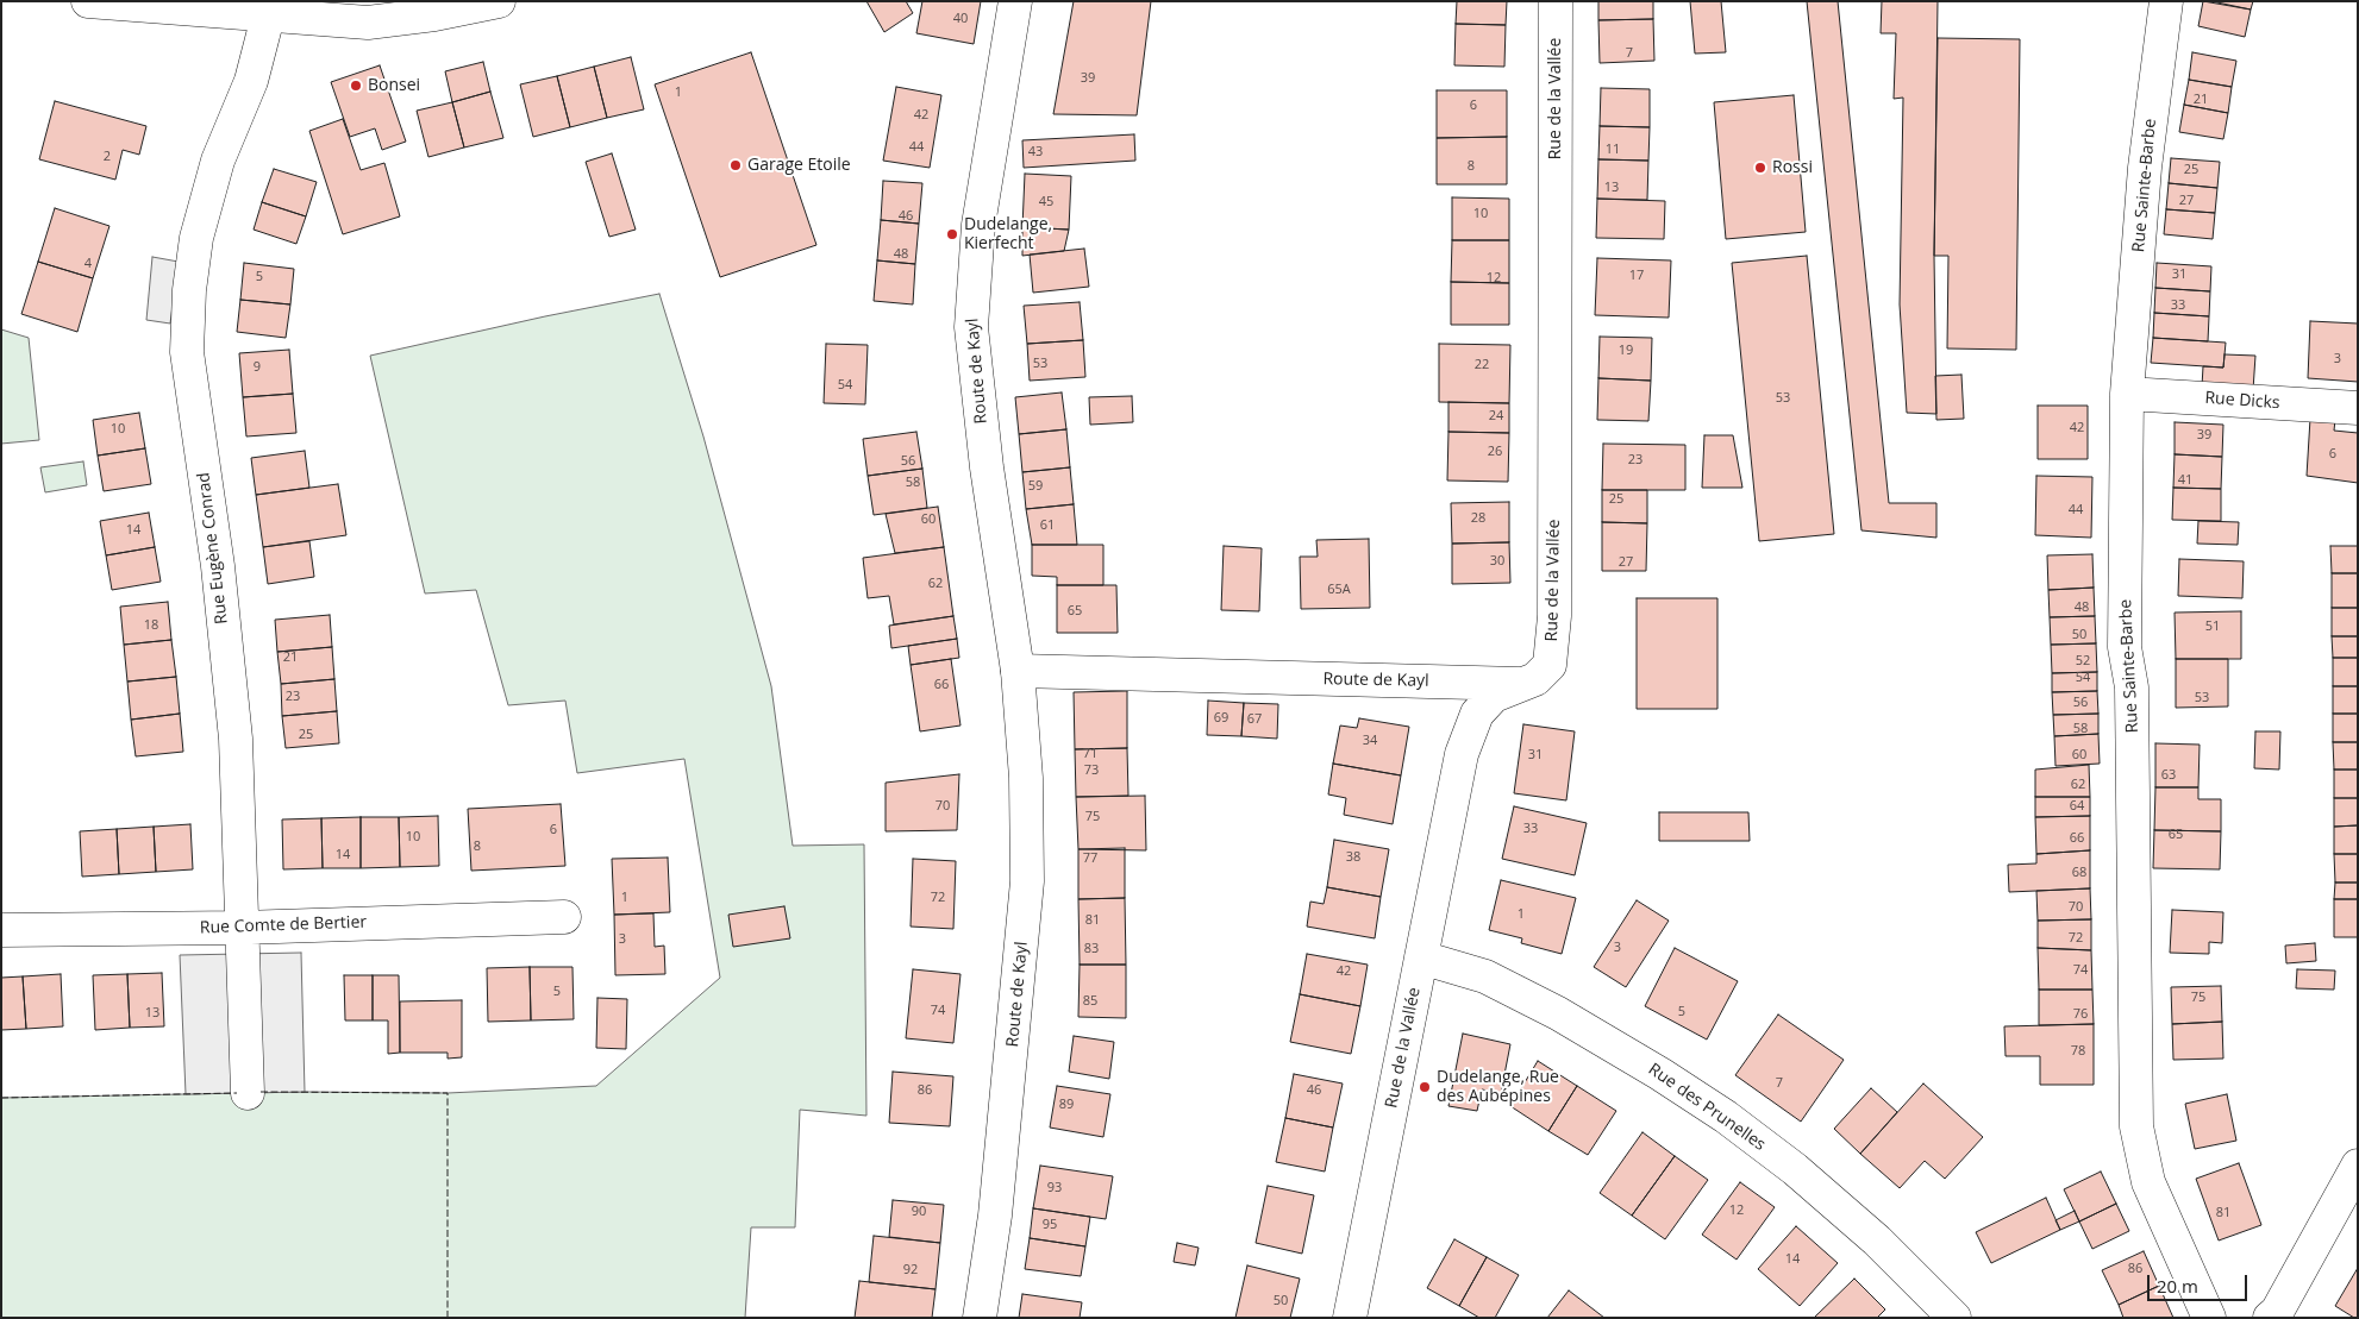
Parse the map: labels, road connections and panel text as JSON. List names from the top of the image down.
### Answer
{
  "streets": {
    "street": [
      "Rue de la Vallée",
      "Rue Sainte-Barbe",
      "Route de Kayl",
      "Rue Dicks",
      "Rue Eugène Conrad",
      "Rue Comte de Bertier",
      "Rue des Prunelles"
    ]
  },
  "crossings": [
    ["Rue de la Vallée", "Route de Kayl"],
    ["Rue de la Vallée", "Rue des Prunelles"],
    ["Rue Sainte-Barbe", "Rue Dicks"],
    ["Rue Eugène Conrad", "Rue Comte de Bertier"]
  ],
  "places": [
    "Bonsei",
    "Garage Etoile",
    "Rossi",
    "Dudelange, Kierfecht",
    "Dudelange, Rue des Aubépines"
  ],
  "house_numbers": [
    "40",
    "7",
    "39",
    "1",
    "21",
    "6",
    "42",
    "44",
    "11",
    "43",
    "2",
    "8",
    "25",
    "13",
    "27",
    "45",
    "10",
    "46",
    "48",
    "4",
    "31",
    "17",
    "5",
    "12",
    "33",
    "19",
    "3",
    "53",
    "22",
    "9",
    "54",
    "53",
    "24",
    "42",
    "10",
    "39",
    "26",
    "6",
    "23",
    "56",
    "41",
    "58",
    "59",
    "25",
    "44",
    "28",
    "60",
    "61",
    "14",
    "30",
    "27",
    "62",
    "65A",
    "48",
    "65",
    "18",
    "51",
    "50",
    "21",
    "52",
    "54",
    "66",
    "23",
    "53",
    "56",
    "69",
    "67",
    "58",
    "25",
    "34",
    "71",
    "31",
    "60",
    "73",
    "63",
    "62",
    "70",
    "64",
    "75",
    "33",
    "6",
    "65",
    "10",
    "66",
    "8",
    "14",
    "38",
    "77",
    "68",
    "1",
    "72",
    "70",
    "1",
    "81",
    "72",
    "3",
    "3",
    "83",
    "74",
    "42",
    "5",
    "75",
    "85",
    "74",
    "5",
    "13",
    "76",
    "78",
    "7",
    "86",
    "46",
    "89",
    "93",
    "12",
    "90",
    "81",
    "95",
    "14",
    "86",
    "92",
    "50"
  ],
  "scale_bar": "20 m"
}
